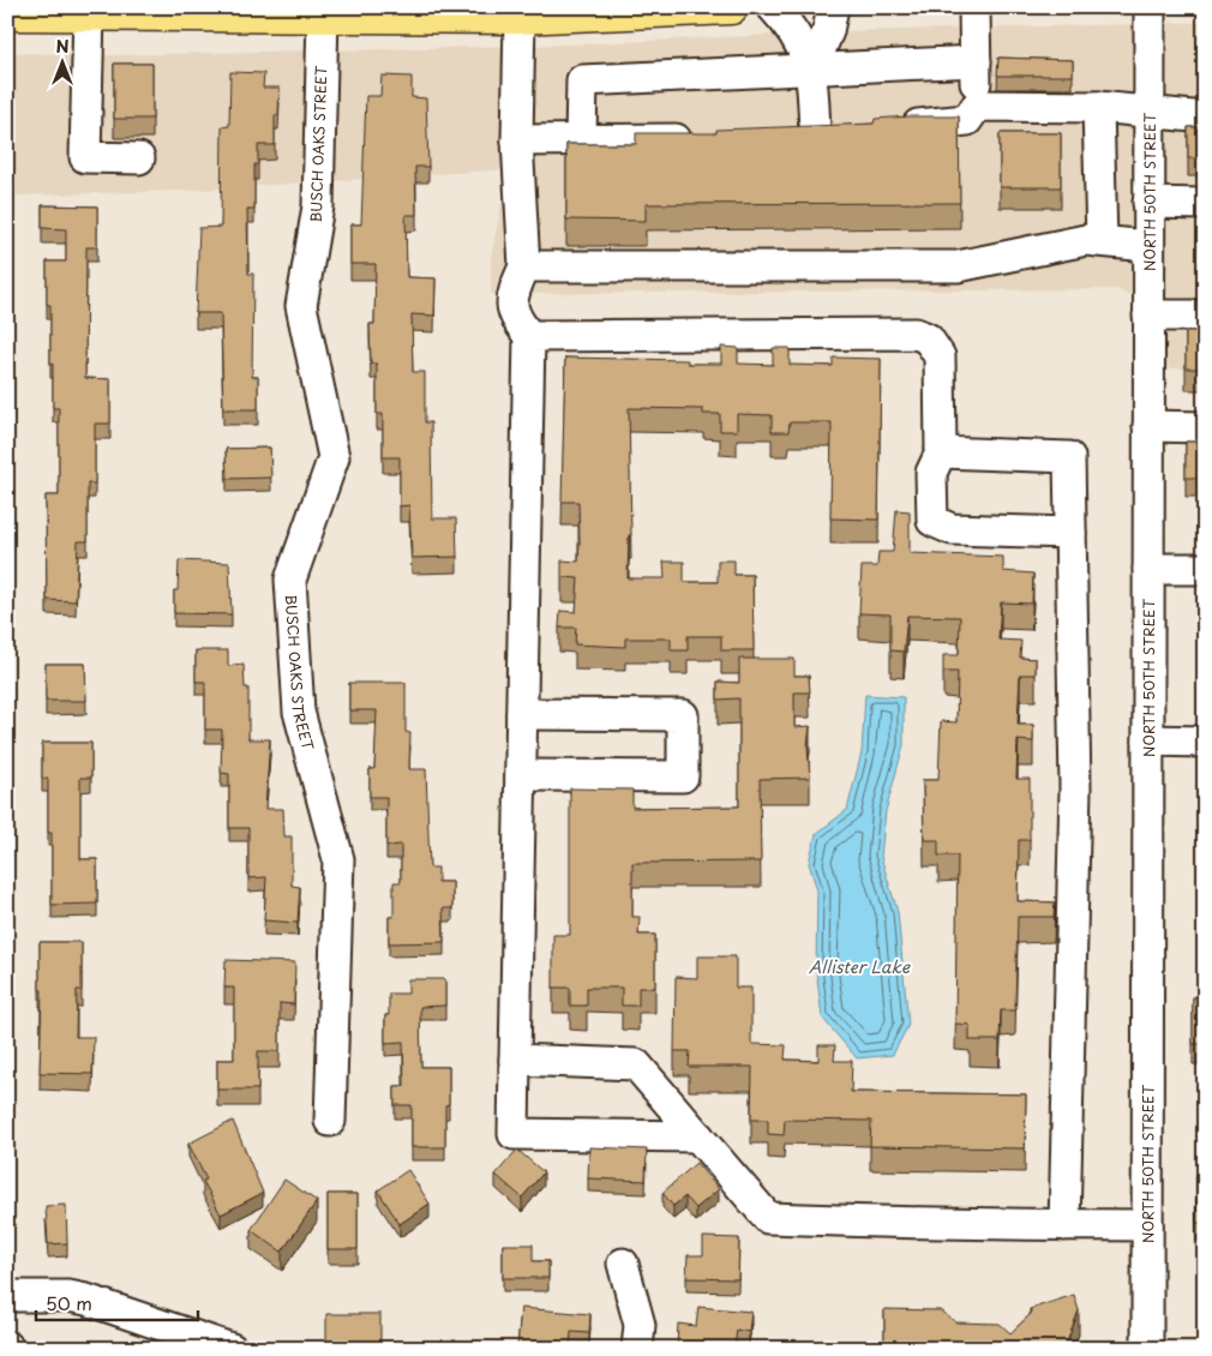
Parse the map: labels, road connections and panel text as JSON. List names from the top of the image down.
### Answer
{
  "streets": {
    "street": ["BUSCH OAKS STREET", "NORTH 50TH STREET"]
  },
  "water": ["Allister Lake"],
  "scale_bar": "50 m",
  "north": "top"
}
